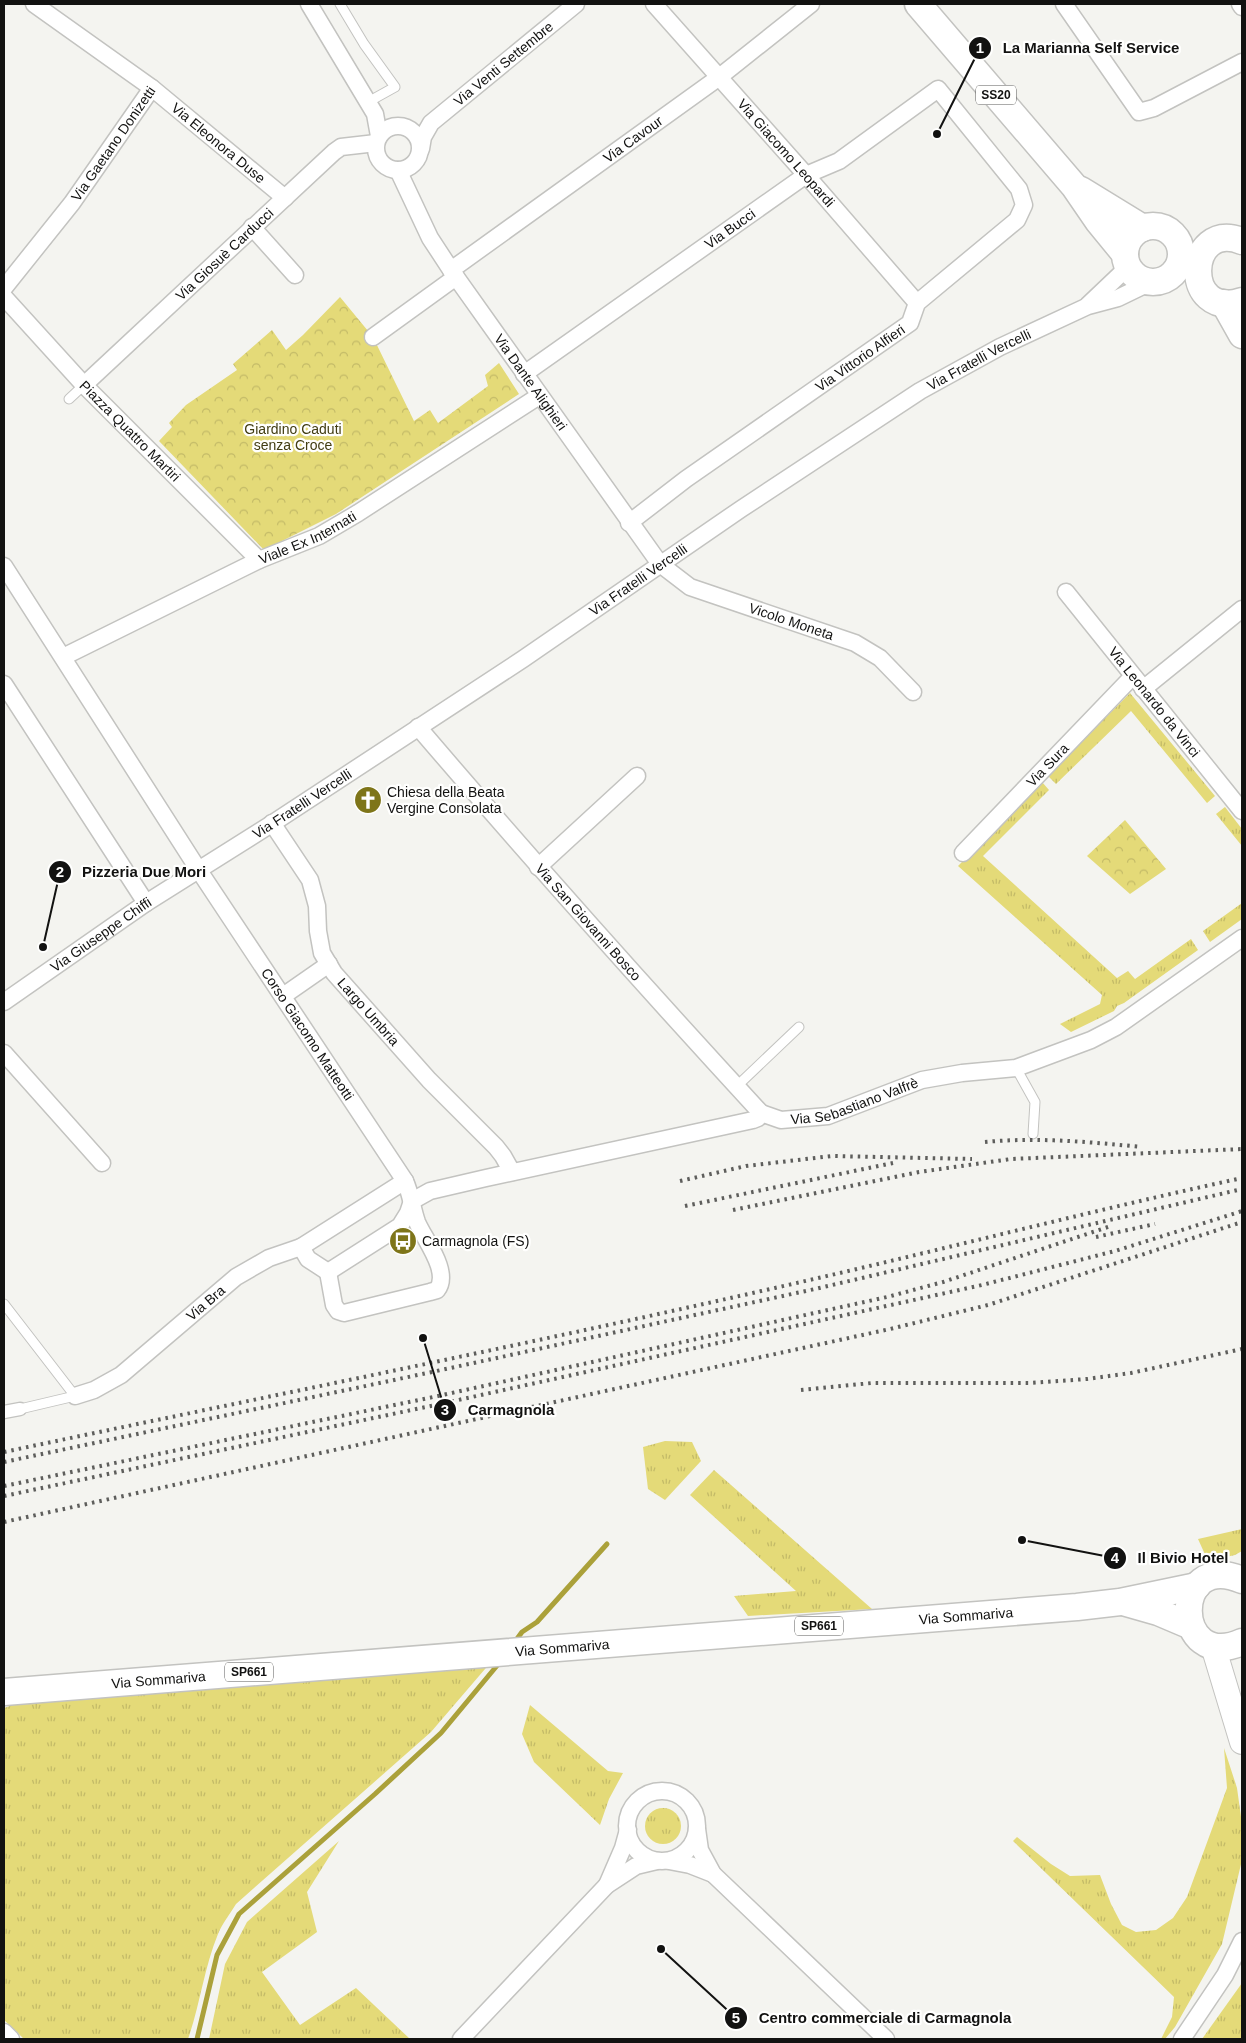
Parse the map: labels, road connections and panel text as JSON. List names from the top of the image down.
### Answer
{
  "streets": {
    "main road": ["SS20", "Via Sommariva", "SP661"],
    "street": [
      "Via Venti Settembre",
      "Via Cavour",
      "Via Eleonora Duse",
      "Via Gaetano Donizetti",
      "Via Giacomo Leopardi",
      "Via Bucci",
      "Via Giosuè Carducci",
      "Via Vittorio Alfieri",
      "Via Fratelli Vercelli",
      "Via Dante Alighieri",
      "Piazza Quattro Martiri",
      "Viale Ex Internati",
      "Vicolo Moneta",
      "Via Leonardo da Vinci",
      "Via Sura",
      "Via San Giovanni Bosco",
      "Via Giuseppe Chiffi",
      "Largo Umbria",
      "Corso Giacomo Matteotti",
      "Via Sebastiano Valfrè",
      "Via Bra"
    ]
  },
  "crossings": [
    ["Via Venti Settembre", "Via Giosuè Carducci"],
    ["Via Venti Settembre", "Via Dante Alighieri"],
    ["SS20", "Via Fratelli Vercelli"],
    ["Via Cavour", "Via Giacomo Leopardi"],
    ["Via Cavour", "Via Dante Alighieri"],
    ["Via Eleonora Duse", "Via Gaetano Donizetti"],
    ["Via Eleonora Duse", "Via Giosuè Carducci"],
    ["Via Giacomo Leopardi", "Via Bucci"],
    ["Via Giacomo Leopardi", "Via Vittorio Alfieri"],
    ["Via Bucci", "Via Vittorio Alfieri"],
    ["Via Bucci", "Via Dante Alighieri"],
    ["Via Giosuè Carducci", "Via Dante Alighieri"],
    ["Via Giosuè Carducci", "Piazza Quattro Martiri"],
    ["Via Vittorio Alfieri", "Via Dante Alighieri"],
    ["Via Fratelli Vercelli", "Via Dante Alighieri"],
    ["Via Fratelli Vercelli", "Vicolo Moneta"],
    ["Via Fratelli Vercelli", "Via San Giovanni Bosco"],
    ["Via Fratelli Vercelli", "Via Giuseppe Chiffi"],
    ["Via Fratelli Vercelli", "Largo Umbria"],
    ["Via Fratelli Vercelli", "Corso Giacomo Matteotti"],
    ["Via Dante Alighieri", "Viale Ex Internati"],
    ["Via Dante Alighieri", "Vicolo Moneta"],
    ["Piazza Quattro Martiri", "Viale Ex Internati"],
    ["Via Leonardo da Vinci", "Via Sura"],
    ["Via San Giovanni Bosco", "Via Sebastiano Valfrè"],
    ["Via Giuseppe Chiffi", "Corso Giacomo Matteotti"],
    ["Corso Giacomo Matteotti", "Via Bra"],
    ["Via Sommariva", "SP661"]
  ],
  "parks": ["Giardino Caduti senza Croce"],
  "places": {
    "other": [
      "La Marianna Self Service",
      "Pizzeria Due Mori",
      "Carmagnola",
      "Il Bivio Hotel",
      "Centro commerciale di Carmagnola"
    ],
    "church": ["Chiesa della Beata Vergine Consolata"],
    "bus stop": ["Carmagnola (FS)"]
  }
}
